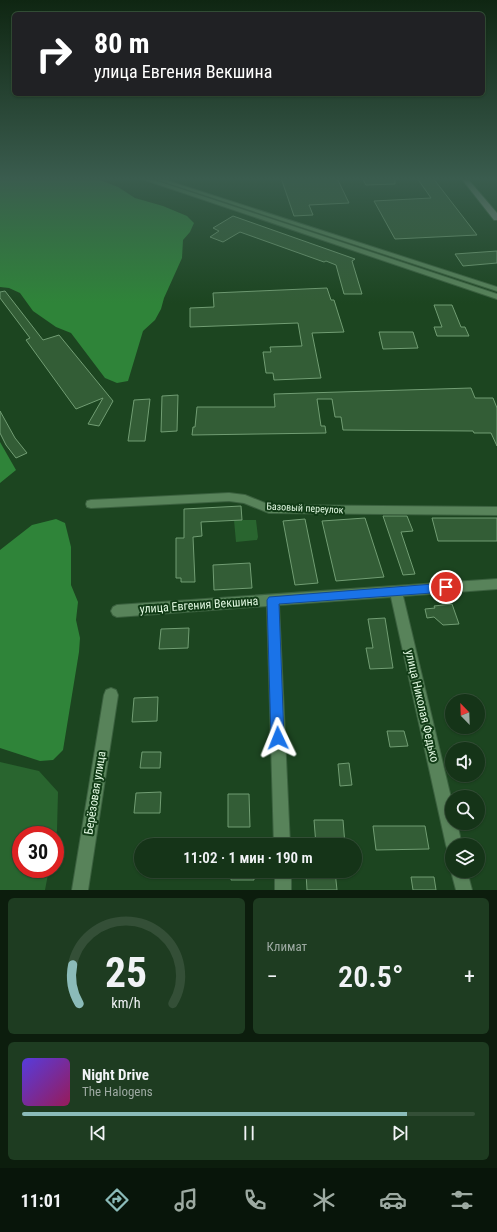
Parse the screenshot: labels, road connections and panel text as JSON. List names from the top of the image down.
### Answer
{
  "streets": {
    "street": [
      "Базовый переулок",
      "улица Евгения Векшина",
      "улица Николая Федько",
      "Берёзовая улица"
    ]
  },
  "crossings": [
    ["улица Евгения Векшина", "улица Николая Федько"]
  ],
  "north": "top left",
  "page": {
    "turn": ["80 m", "улица Евгения Векшина"],
    "limit": "30",
    "trip": "11:02 · 1 мин · 190 m",
    "tile": "Климат",
    "heat": ["−", "20.5°", "+"],
    "song": ["Night Drive", "The Halogens"],
    "tabs": "11:01",
    "gauge": ["25", "km/h"]
  }
}
